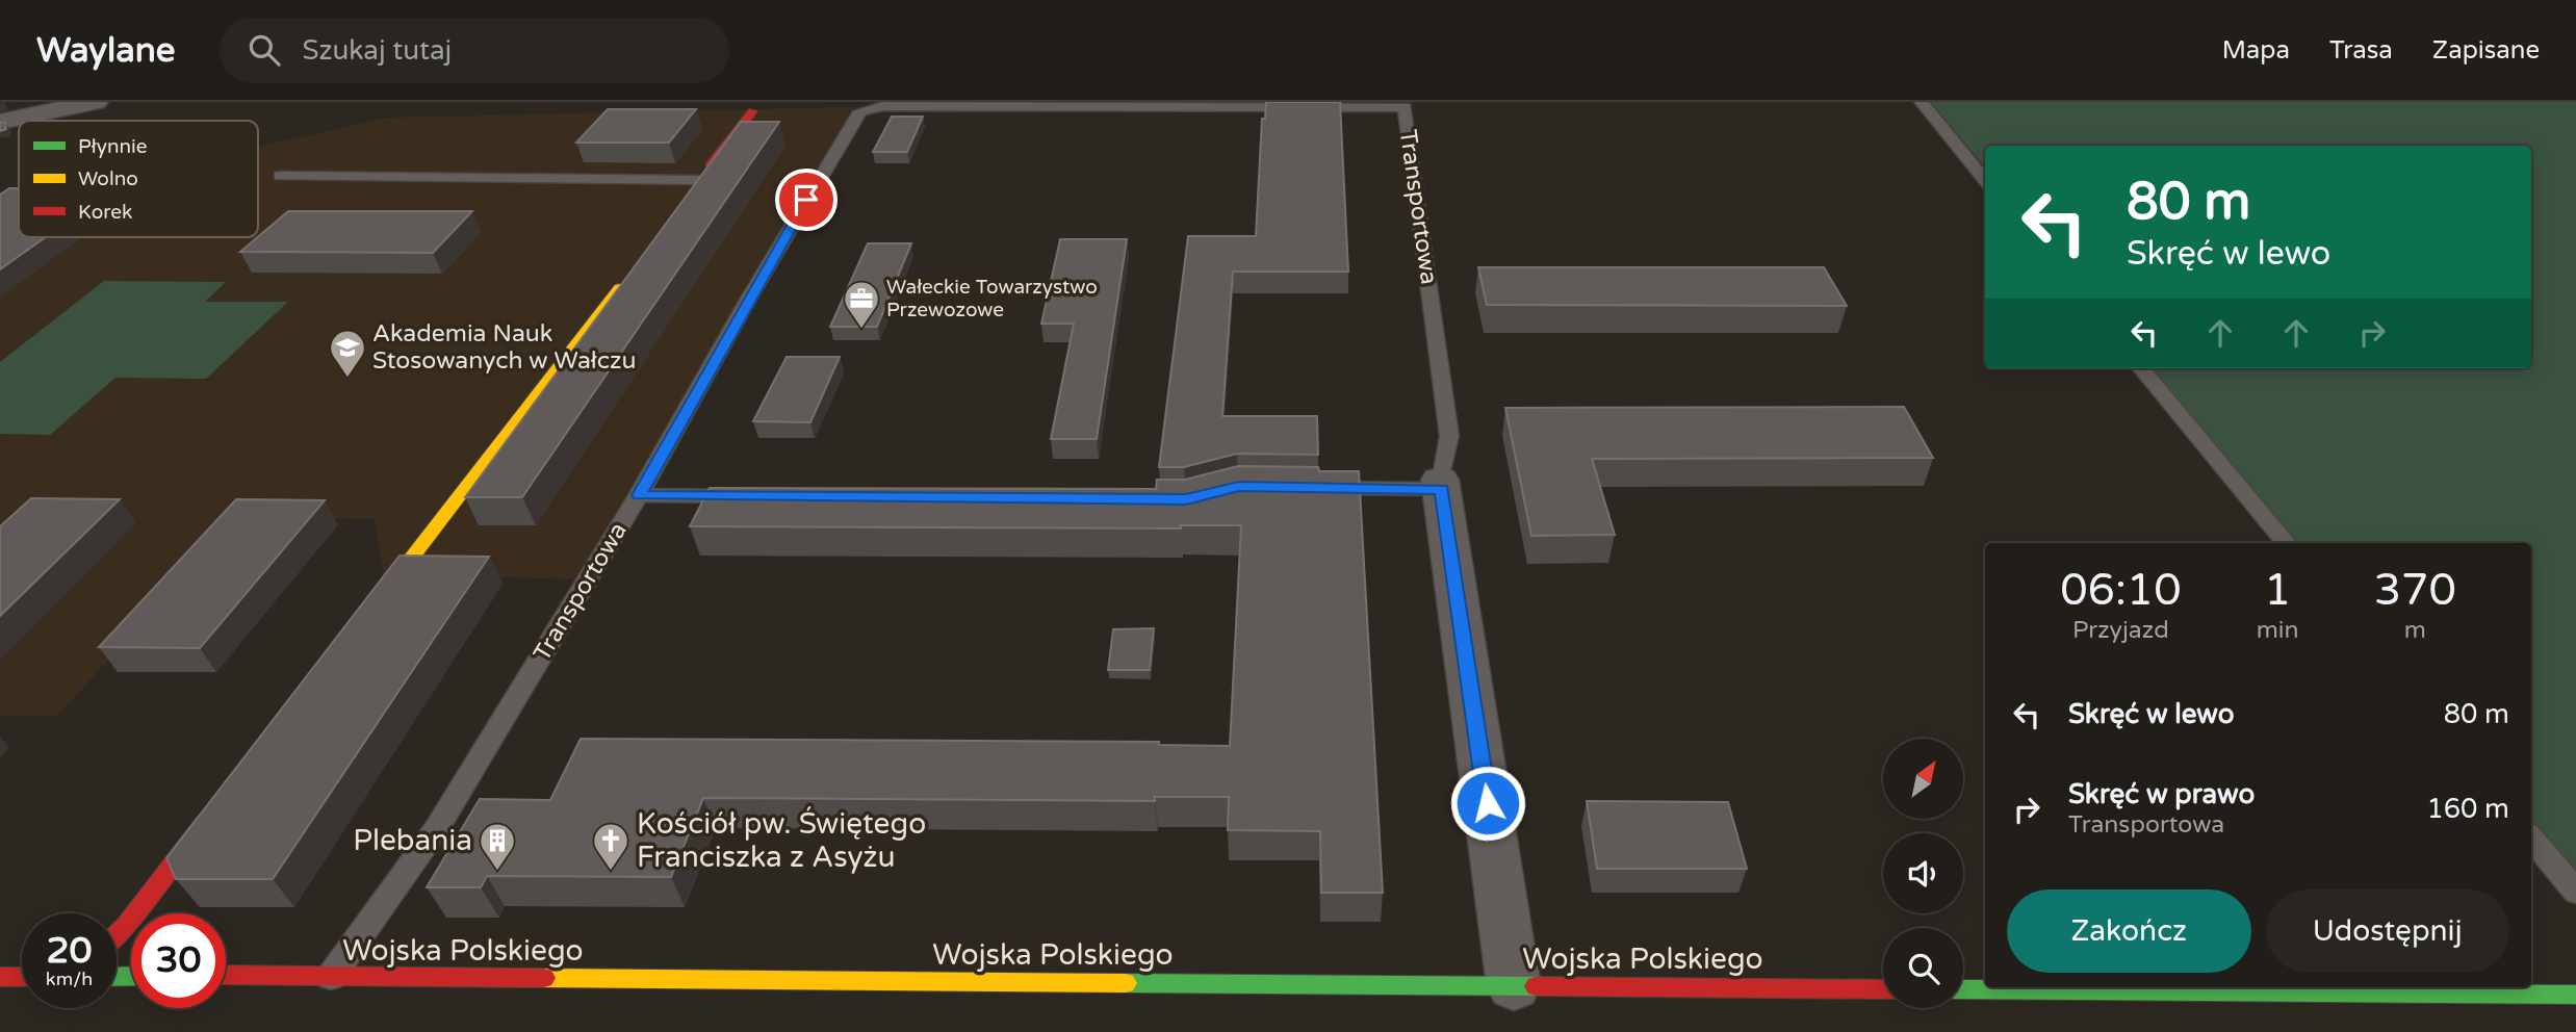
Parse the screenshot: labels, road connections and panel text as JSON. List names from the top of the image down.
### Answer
{
  "streets": {
    "main road": ["Wojska Polskiego"],
    "street": ["Transportowa"]
  },
  "crossings": [
    ["Transportowa", "Wojska Polskiego"]
  ],
  "places": {
    "office": ["Wałeckie Towarzystwo Przewozowe"],
    "school or university": ["Akademia Nauk Stosowanych w Wałczu"],
    "building": ["Plebania"],
    "church": ["Kościół pw. Świętego Franciszka z Asyżu"]
  },
  "legend": ["Płynnie", "Wolno", "Korek"],
  "north": "top right",
  "page": {
    "header": "Waylane",
    "search": "Szukaj tutaj",
    "nav": ["Mapa", "Trasa", "Zapisane"],
    "turn": ["80 m", "Skręć w lewo"],
    "eta": [
      "06:10",
      "Przyjazd",
      "1",
      "min",
      "370",
      "m"
    ],
    "list": [
      {
        "name": "Skręć w lewo",
        "value": "80 m"
      },
      {
        "name": "Skręć w prawo",
        "note": "Transportowa",
        "value": "160 m"
      }
    ],
    "buttons": ["Zakończ", "Udostępnij"],
    "speed": "20 km/h",
    "limit": "30"
  }
}
